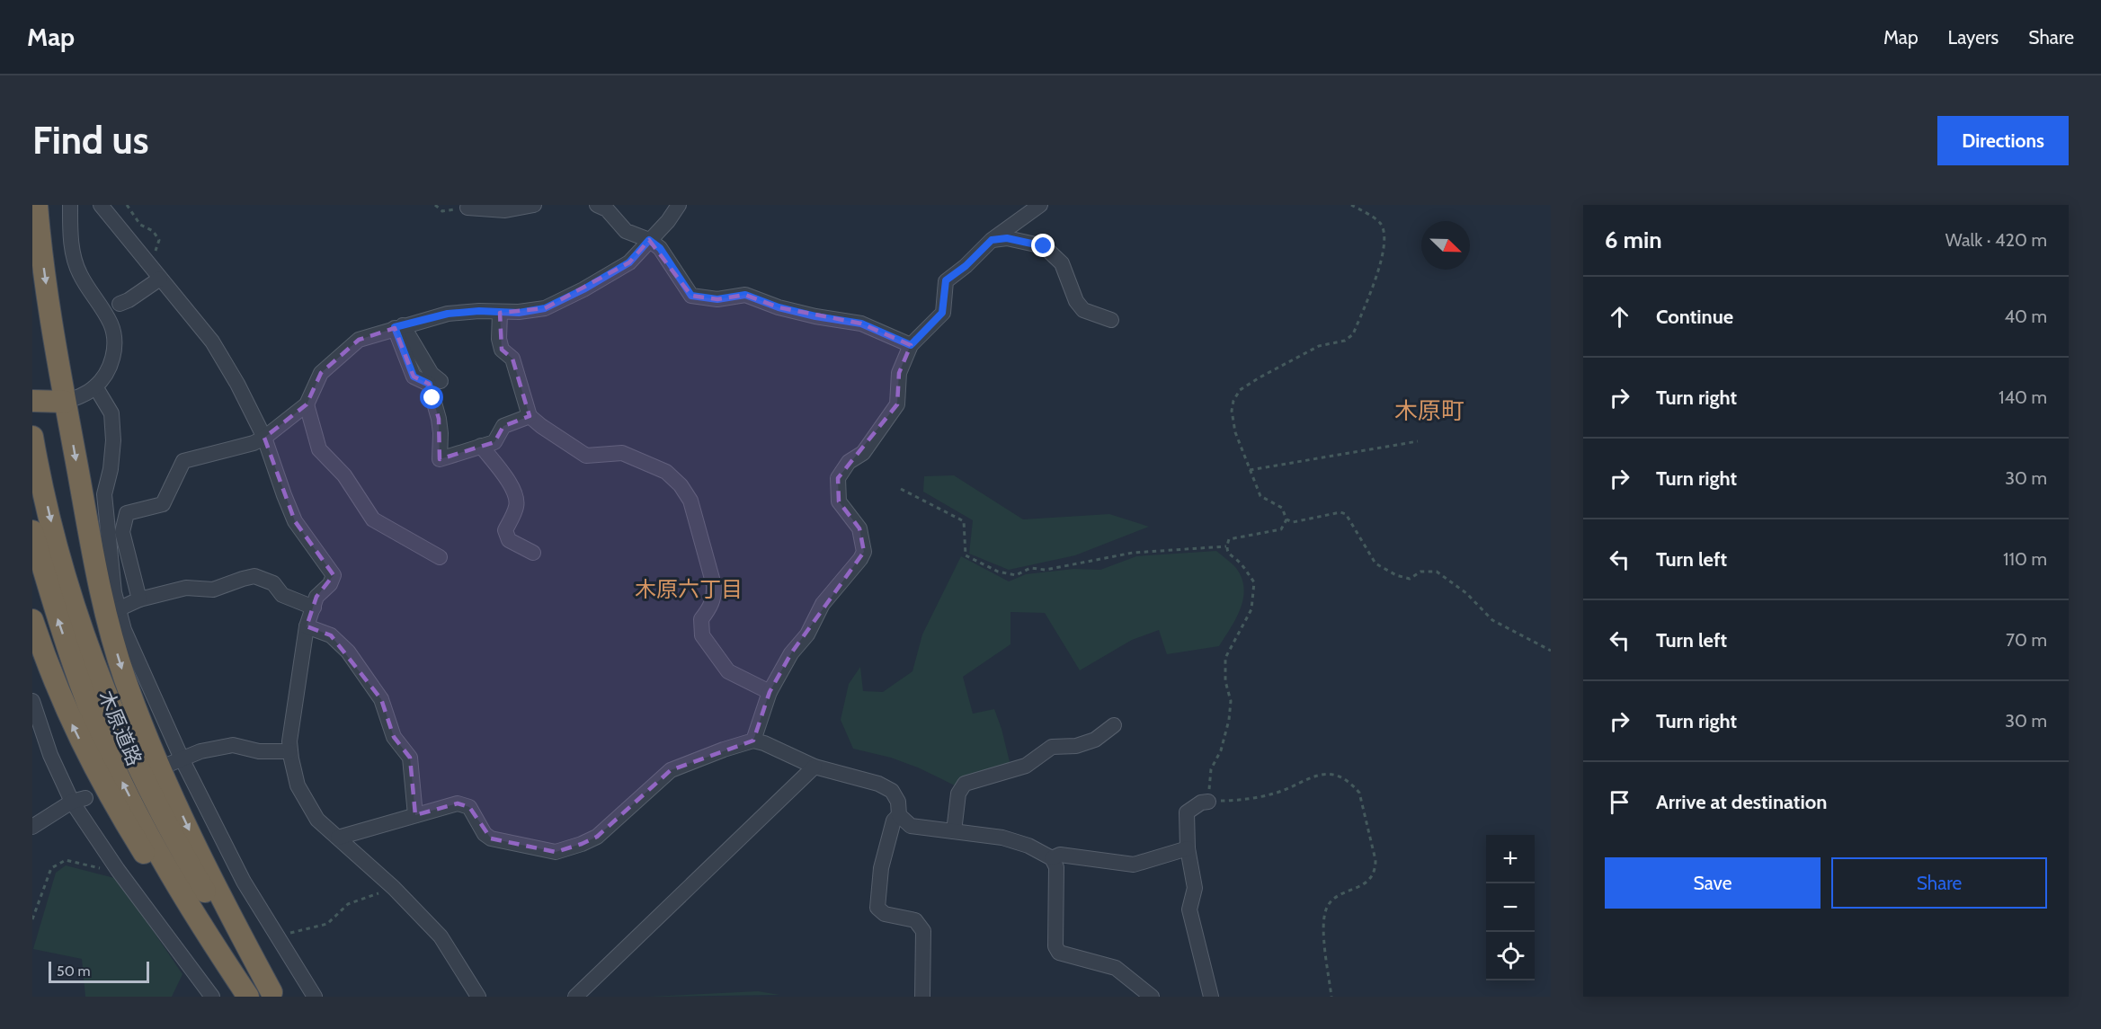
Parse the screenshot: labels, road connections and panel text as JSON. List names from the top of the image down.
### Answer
{
  "streets": {
    "highway": ["木原道路"]
  },
  "districts": ["木原町", "木原六丁目"],
  "scale_bar": "50 m",
  "north": "bottom right",
  "page": {
    "header": "Map",
    "nav": ["Map", "Layers", "Share"],
    "buttons": [
      "Directions",
      ["Save", "Share"]
    ],
    "title": "Find us",
    "heading": ["6 min", "Walk · 420 m"],
    "list": [
      ["Continue", "40 m"],
      ["Turn right", "140 m"],
      ["Turn right", "30 m"],
      ["Turn left", "110 m"],
      ["Turn left", "70 m"],
      ["Turn right", "30 m"],
      "Arrive at destination"
    ],
    "map_buttons": ["+", "−"],
    "scale": "50 m"
  }
}
